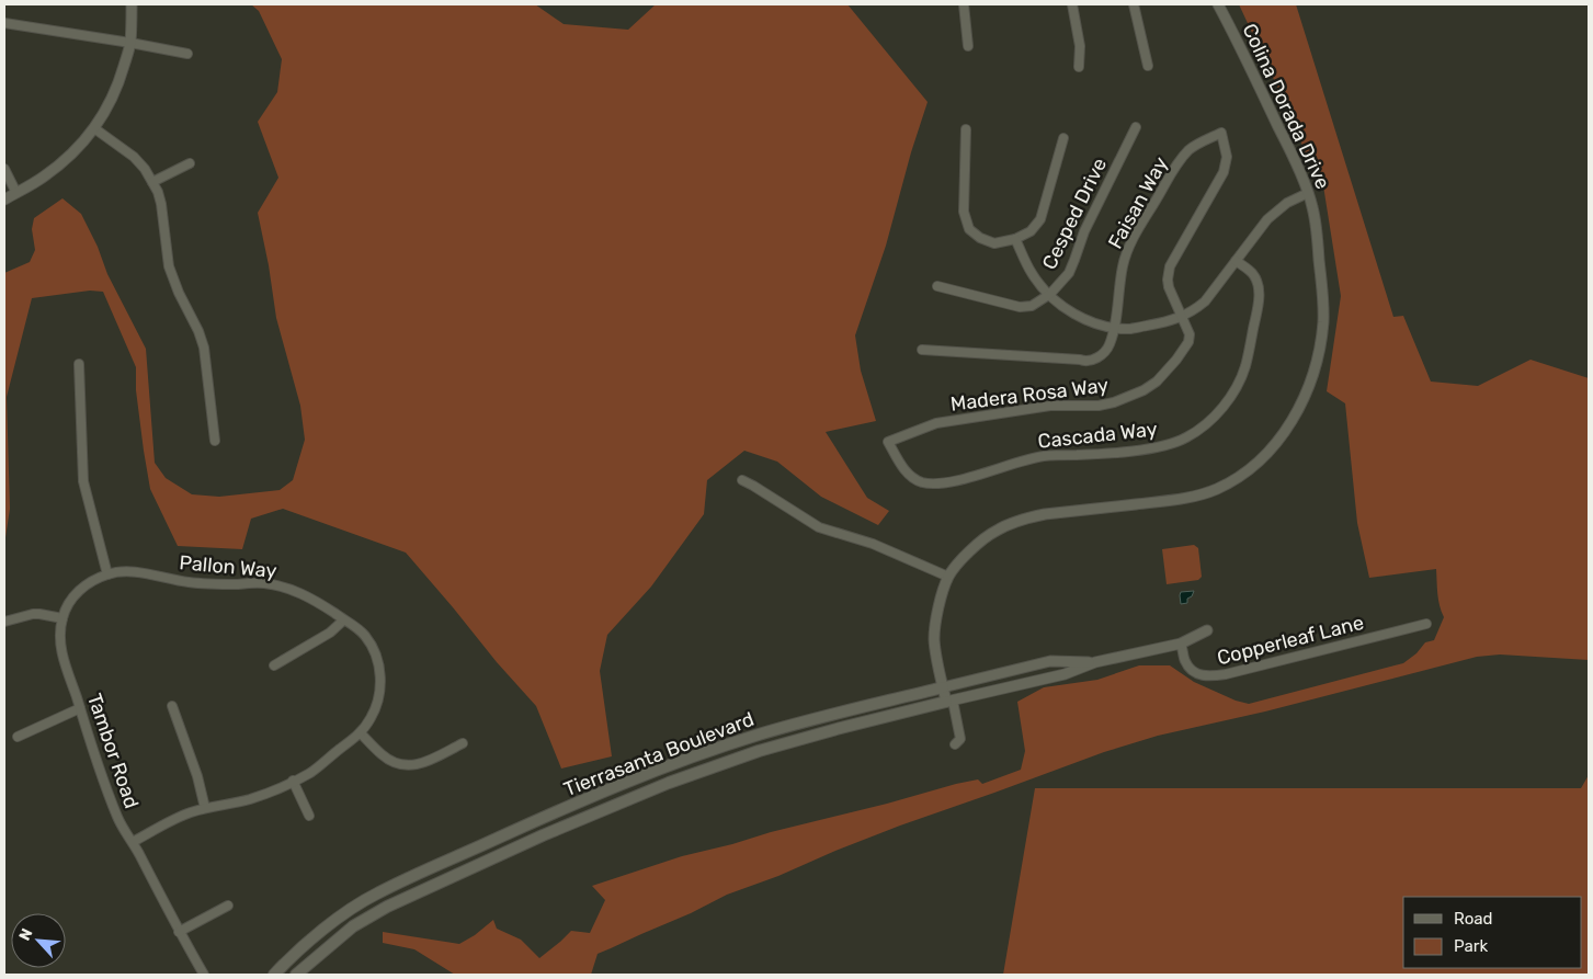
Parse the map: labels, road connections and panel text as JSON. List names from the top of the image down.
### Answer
{
  "streets": {
    "main road": ["Tierrasanta Boulevard"],
    "street": [
      "Colina Dorada Drive",
      "Faisan Way",
      "Cesped Drive",
      "Madera Rosa Way",
      "Cascada Way",
      "Pallon Way",
      "Copperleaf Lane",
      "Tambor Road"
    ]
  },
  "crossings": [
    ["Colina Dorada Drive", "Tierrasanta Boulevard"],
    ["Faisan Way", "Madera Rosa Way"],
    ["Madera Rosa Way", "Cascada Way"],
    ["Pallon Way", "Tambor Road"],
    ["Copperleaf Lane", "Tierrasanta Boulevard"]
  ],
  "legend": ["Road", "Park"],
  "north": "top left"
}
